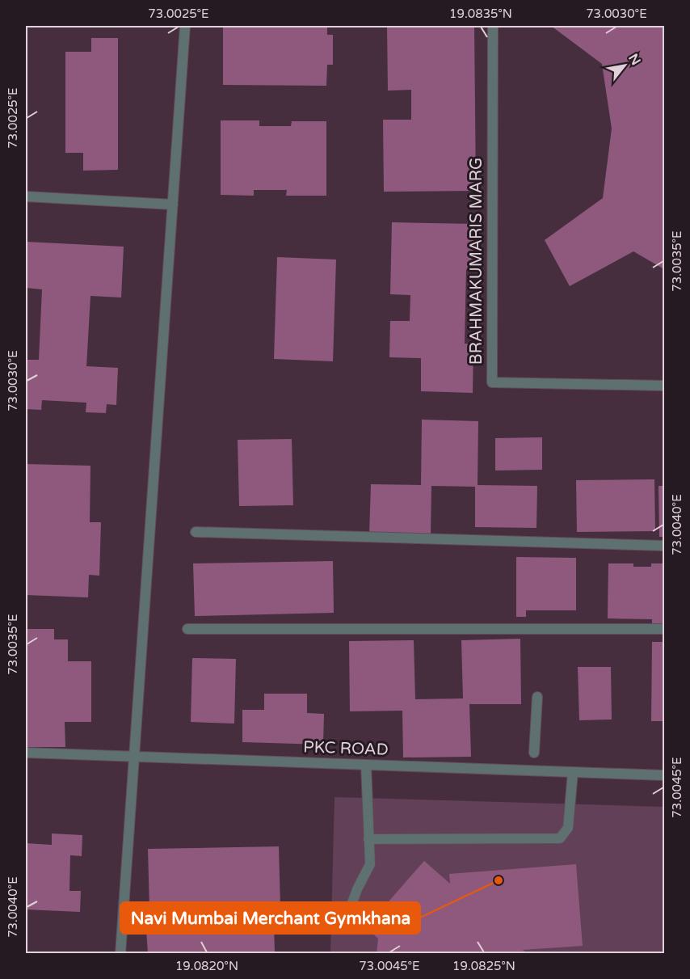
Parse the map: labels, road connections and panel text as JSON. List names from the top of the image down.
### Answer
{
  "streets": {
    "street": ["BRAHMAKUMARIS MARG", "PKC ROAD"]
  },
  "places": ["Navi Mumbai Merchant Gymkhana"],
  "north": "top right",
  "coordinates": [
    "73.0025°E",
    "19.0835°N",
    "73.0030°E",
    "73.0035°E",
    "73.0040°E",
    "73.0045°E",
    "19.0820°N",
    "19.0825°N"
  ]
}
